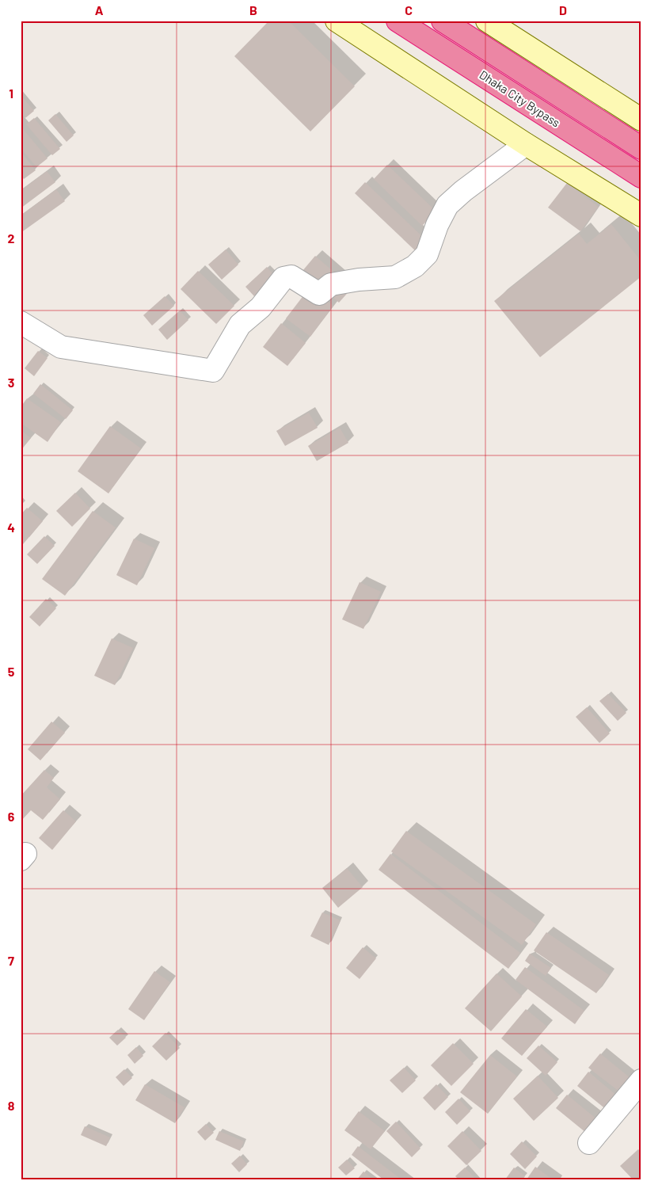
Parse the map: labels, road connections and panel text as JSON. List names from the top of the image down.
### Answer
{
  "streets": {
    "highway": ["Dhaka City Bypass"]
  },
  "grid": {
    "columns": [
      "A",
      "B",
      "C",
      "D"
    ],
    "rows": [
      "1",
      "2",
      "3",
      "4",
      "5",
      "6",
      "7",
      "8"
    ]
  }
}
